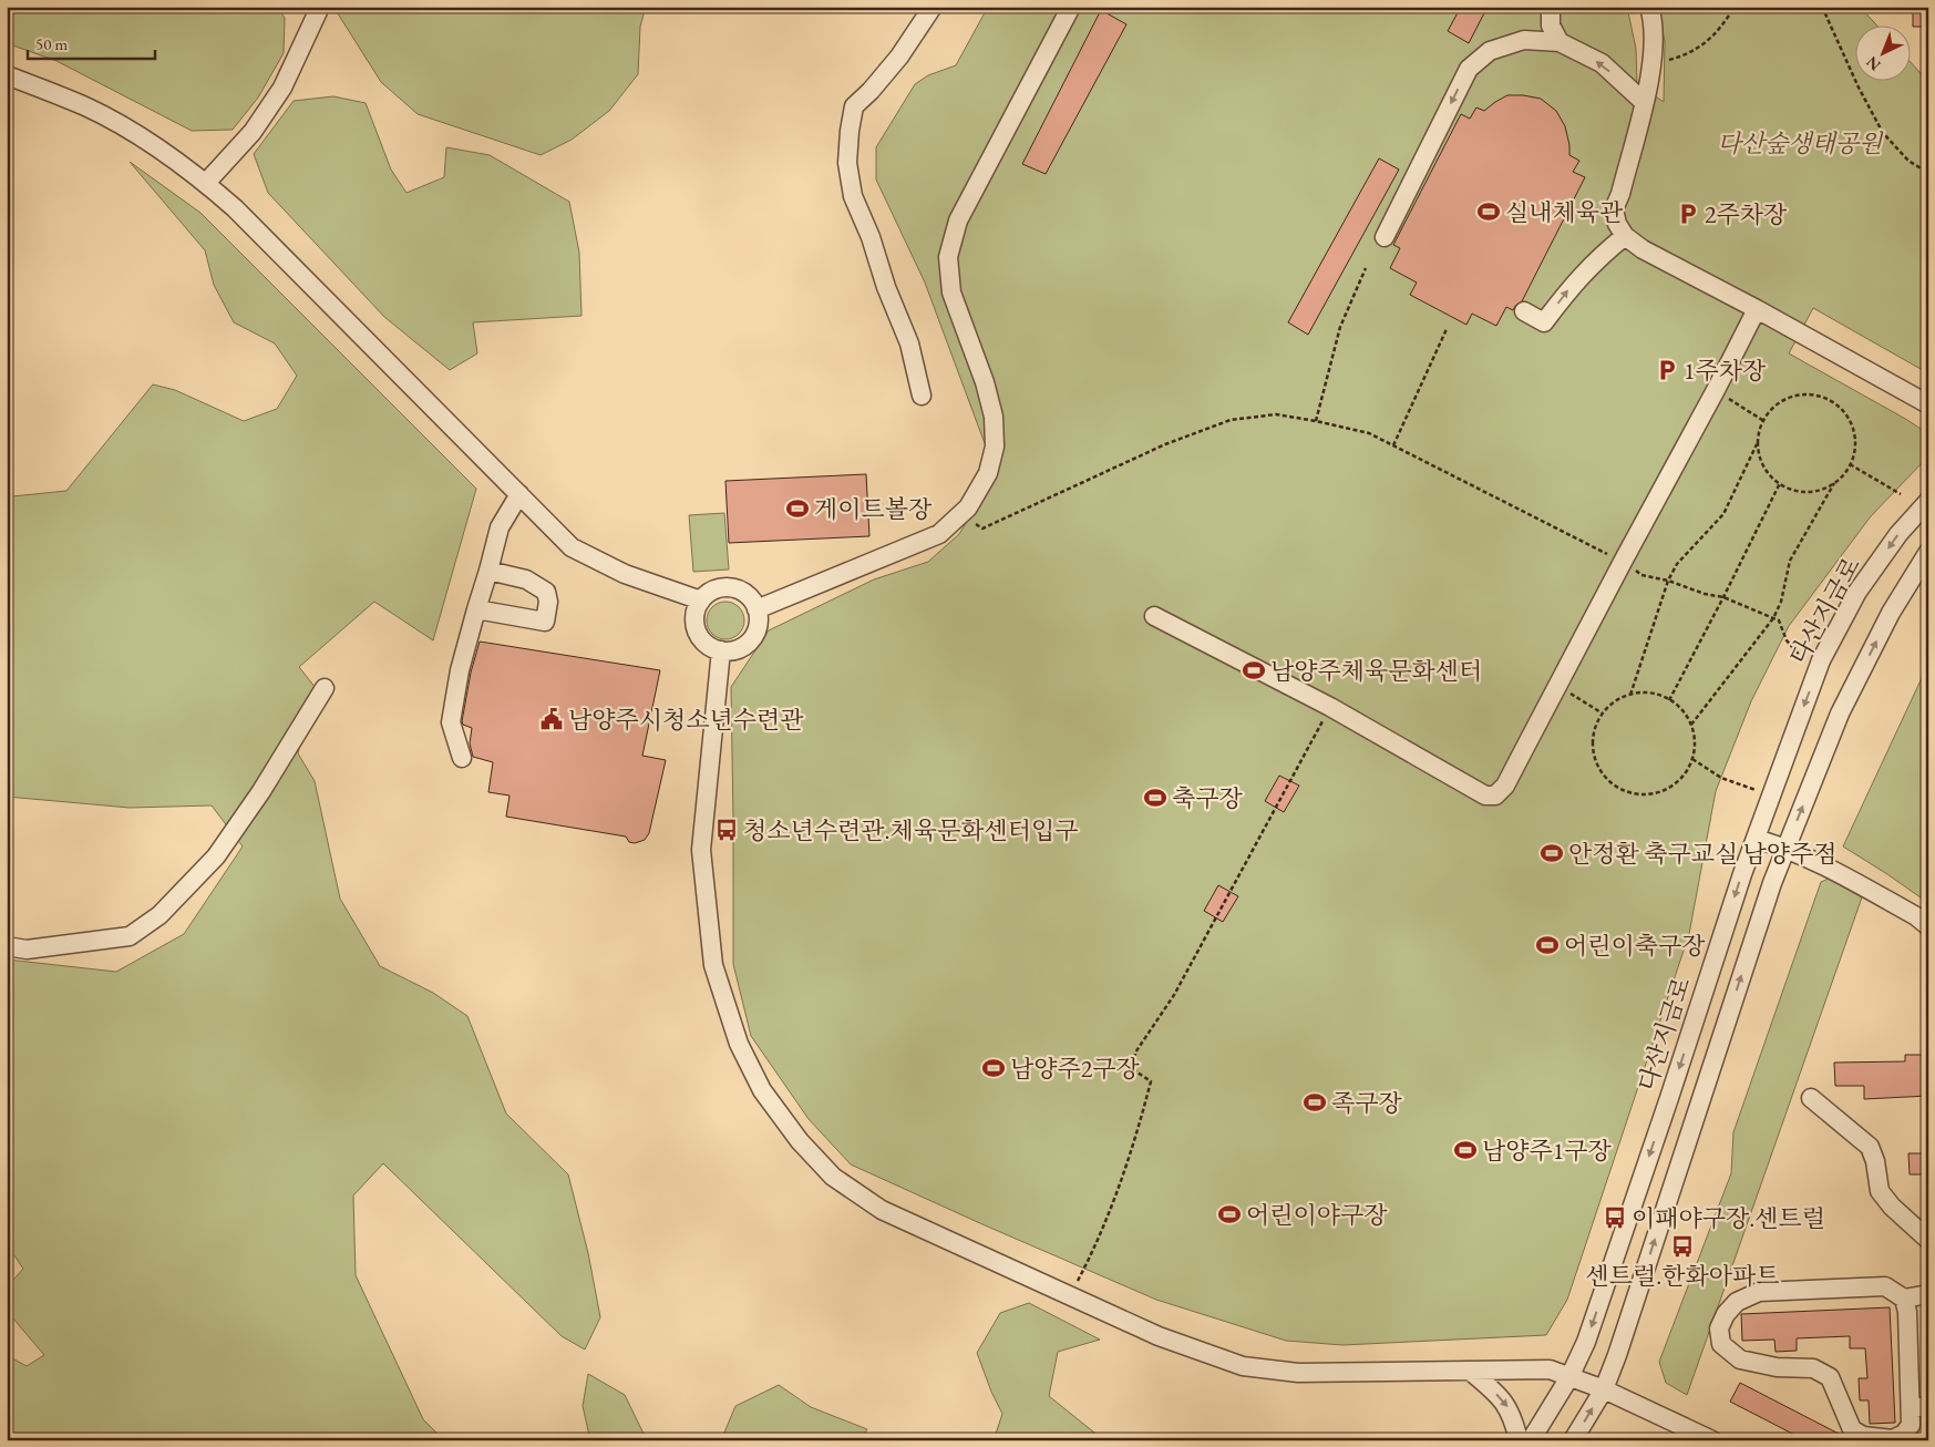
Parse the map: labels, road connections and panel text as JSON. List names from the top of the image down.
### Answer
{
  "streets": {
    "street": ["다산지금로"]
  },
  "parks": ["다산숲생태공원"],
  "places": {
    "sports": [
      "실내체육관",
      "게이트볼장",
      "남양주체육문화센터",
      "축구장",
      "안정환 축구교실 남양주점",
      "어린이축구장",
      "남양주2구장",
      "족구장",
      "남양주1구장",
      "어린이야구장"
    ],
    "parking": ["2주차장", "1주차장"],
    "public building": ["남양주시청소년수련관"],
    "bus stop": ["청소년수련관.체육문화센터입구", "이패야구장.센트럴", "센트럴.한화아파트"]
  },
  "scale_bar": "50 m",
  "north": "bottom left"
}
